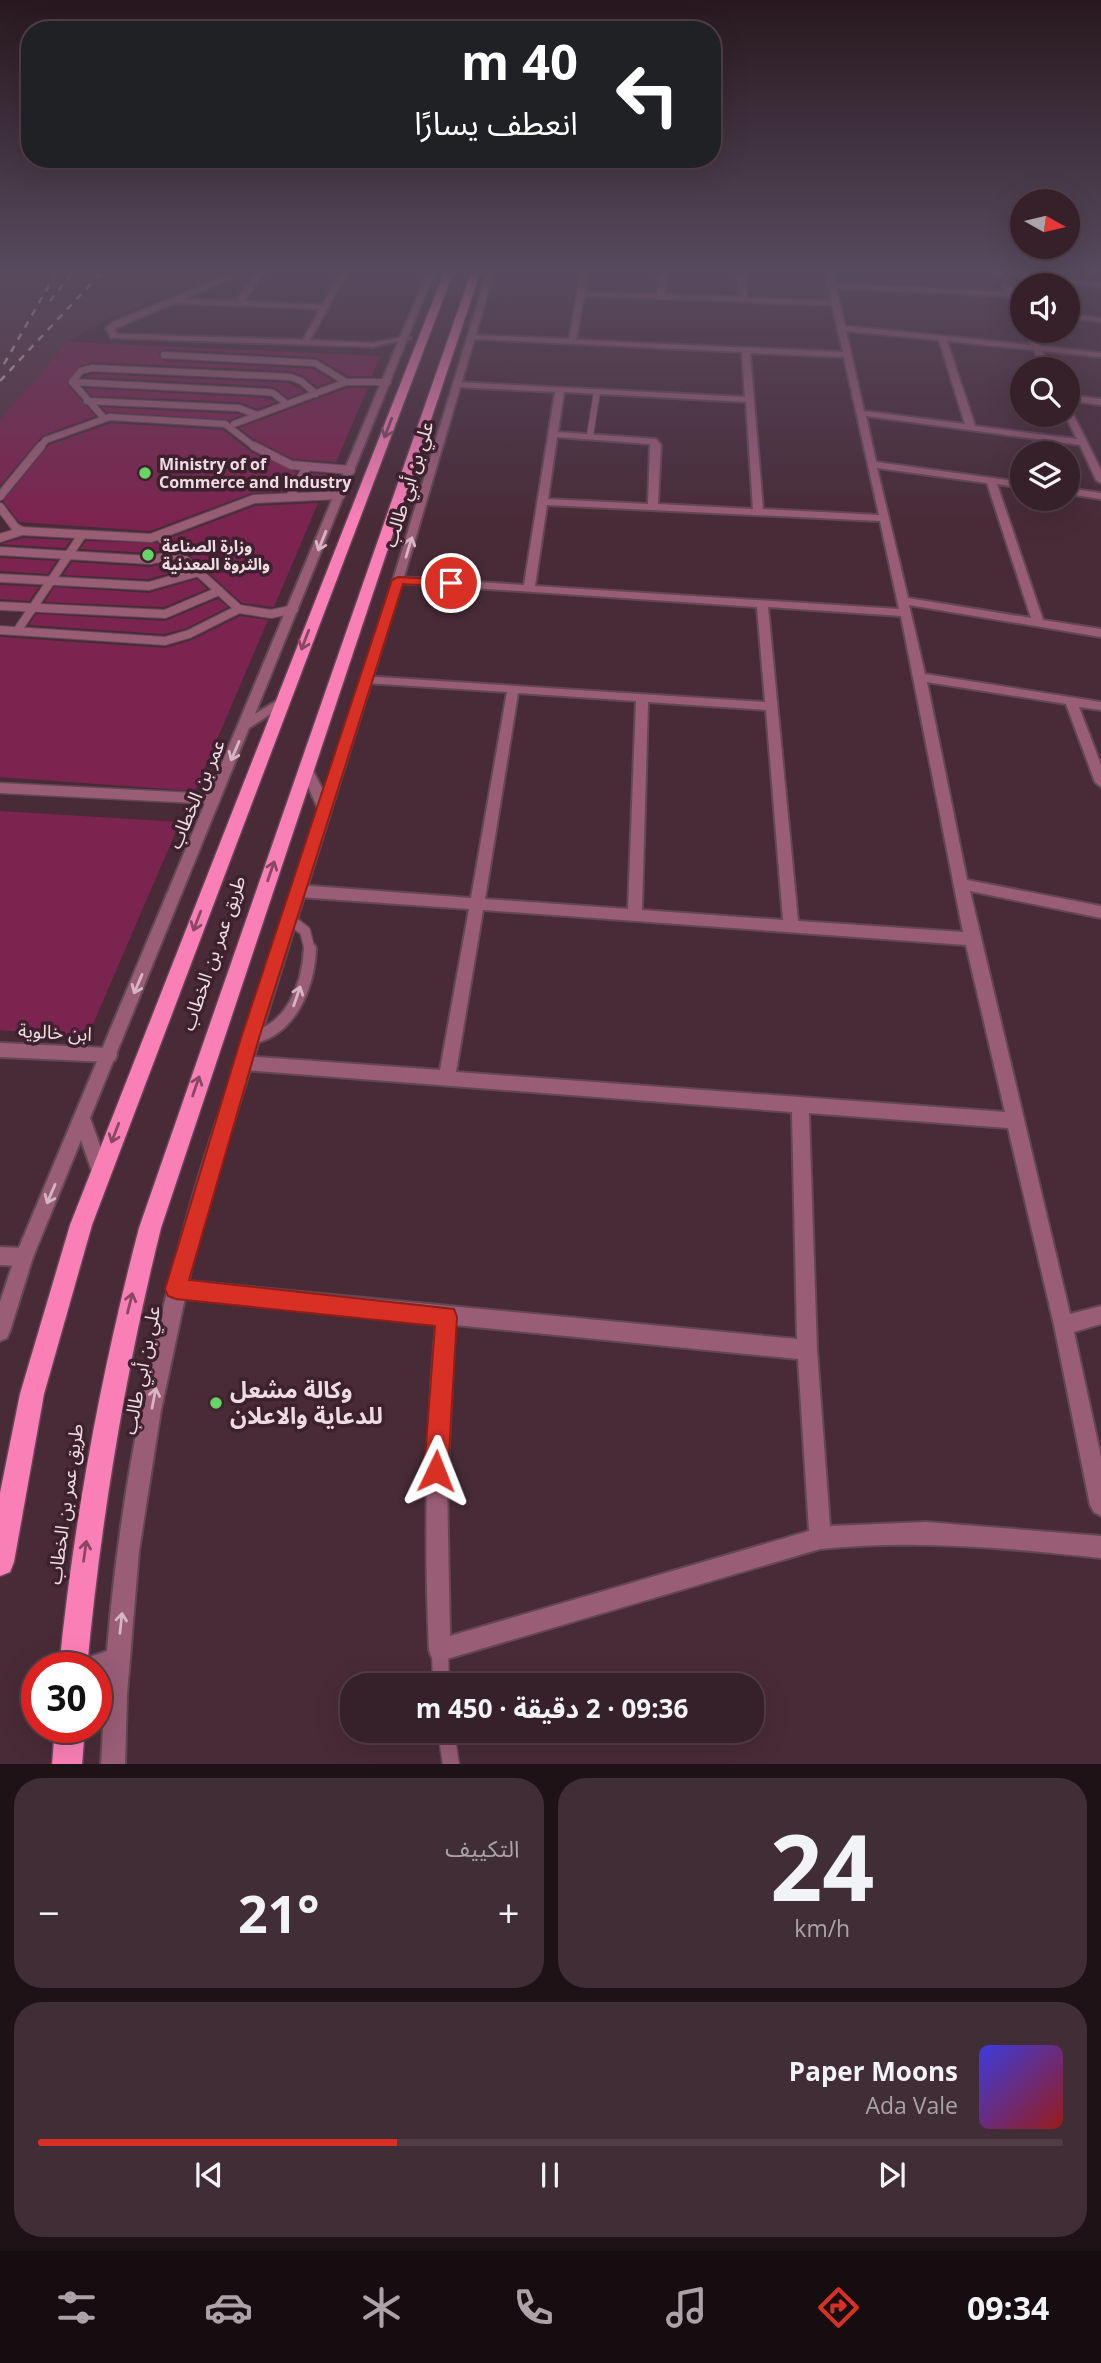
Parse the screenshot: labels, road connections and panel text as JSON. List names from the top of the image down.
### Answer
{
  "streets": {
    "main road": ["طريق عمر بن الخطاب"],
    "street": ["علي بن أبي طالب", "عمر بن الخطاب", "ابن خالوية"]
  },
  "crossings": [
    ["عمر بن الخطاب", "ابن خالوية"]
  ],
  "one_way": ["علي بن أبي طالب", "عمر بن الخطاب"],
  "places": ["Ministry of of Commerce and Industry", "وزارة الصناعة والثروة المعدنية", "وكالة مشعل للدعاية والاعلان"],
  "north": "right",
  "page": {
    "turn": ["40 m", "انعطف يسارًا"],
    "limit": "30",
    "trip": "09:36 · 2 دقيقة · 450 m",
    "tile": [
      ["24", "km/h"],
      "التكييف"
    ],
    "heat": ["−", "21°", "+"],
    "song": ["Paper Moons", "Ada Vale"],
    "tabs": "09:34"
  }
}
